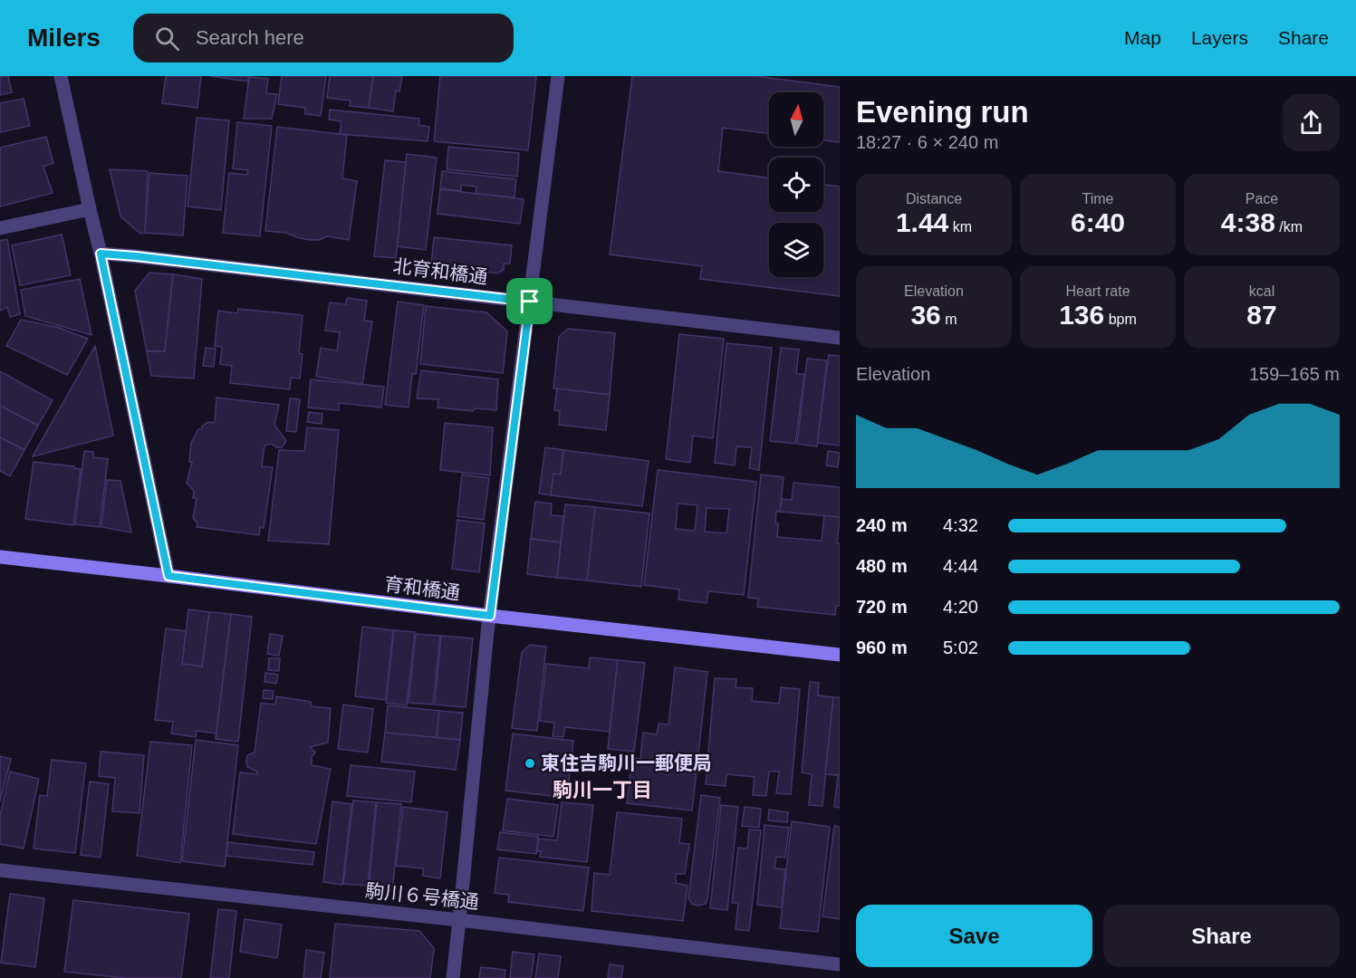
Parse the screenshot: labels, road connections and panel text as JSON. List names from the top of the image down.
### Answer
{
  "streets": {
    "street": ["北育和橋通", "育和橋通", "駒川６号橋通"]
  },
  "districts": ["駒川一丁目"],
  "places": ["東住吉駒川一郵便局"],
  "north": "top",
  "page": {
    "header": "Milers",
    "search": "Search here",
    "nav": ["Map", "Layers", "Share"],
    "heading": ["Evening run", "18:27 · 6 × 240 m"],
    "stats": [
      ["Distance", "1.44 km"],
      ["Time", "6:40"],
      ["Pace", "4:38 /km"],
      ["Elevation", "36 m"],
      ["Heart rate", "136 bpm"],
      ["kcal", "87"]
    ],
    "chart": ["Elevation", "159–165 m"],
    "list": [
      {
        "name": "240 m",
        "note": "4:32"
      },
      {
        "name": "480 m",
        "note": "4:44"
      },
      {
        "name": "720 m",
        "note": "4:20"
      },
      {
        "name": "960 m",
        "note": "5:02"
      }
    ],
    "buttons": ["Save", "Share"]
  }
}
